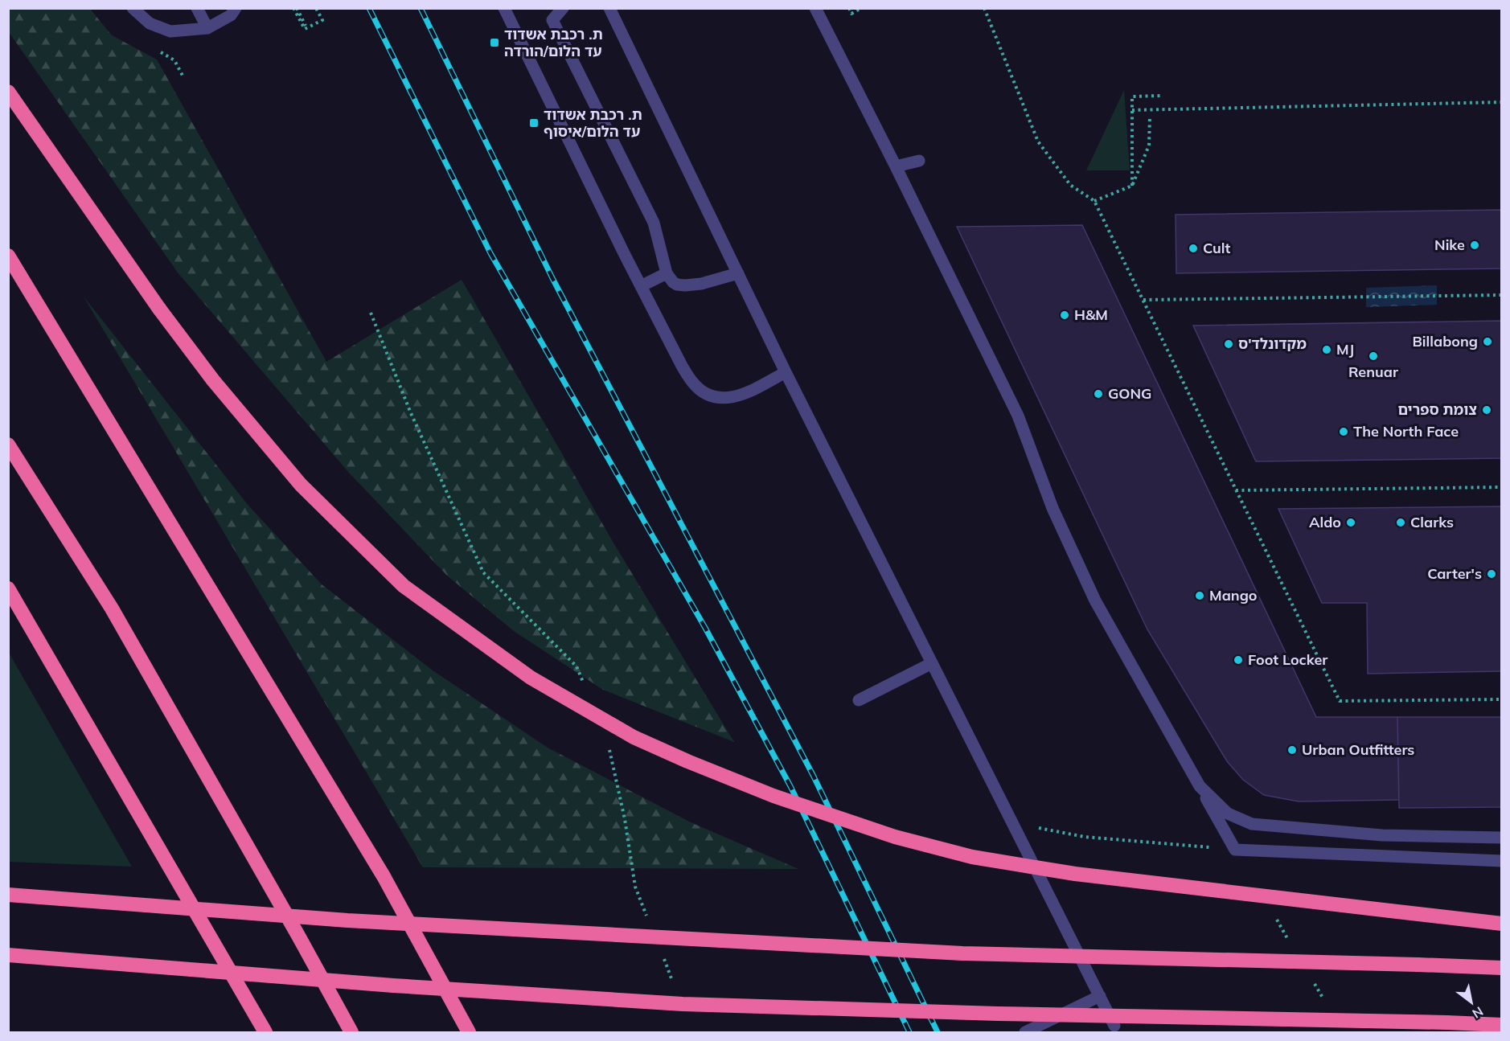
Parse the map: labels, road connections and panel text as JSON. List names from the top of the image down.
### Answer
{
  "places": {
    "transit": ["ת. רכבת אשדוד עד הלום/הורדה", "ת. רכבת אשדוד עד הלום/איסוף"],
    "other": [
      "Nike",
      "Cult",
      "H&M",
      "Billabong",
      "מקדונלד'ס",
      "MJ",
      "Renuar",
      "GONG",
      "צומת ספרים",
      "The North Face",
      "Aldo",
      "Clarks",
      "Carter's",
      "Mango",
      "Foot Locker",
      "Urban Outfitters"
    ]
  },
  "north": "bottom right"
}
